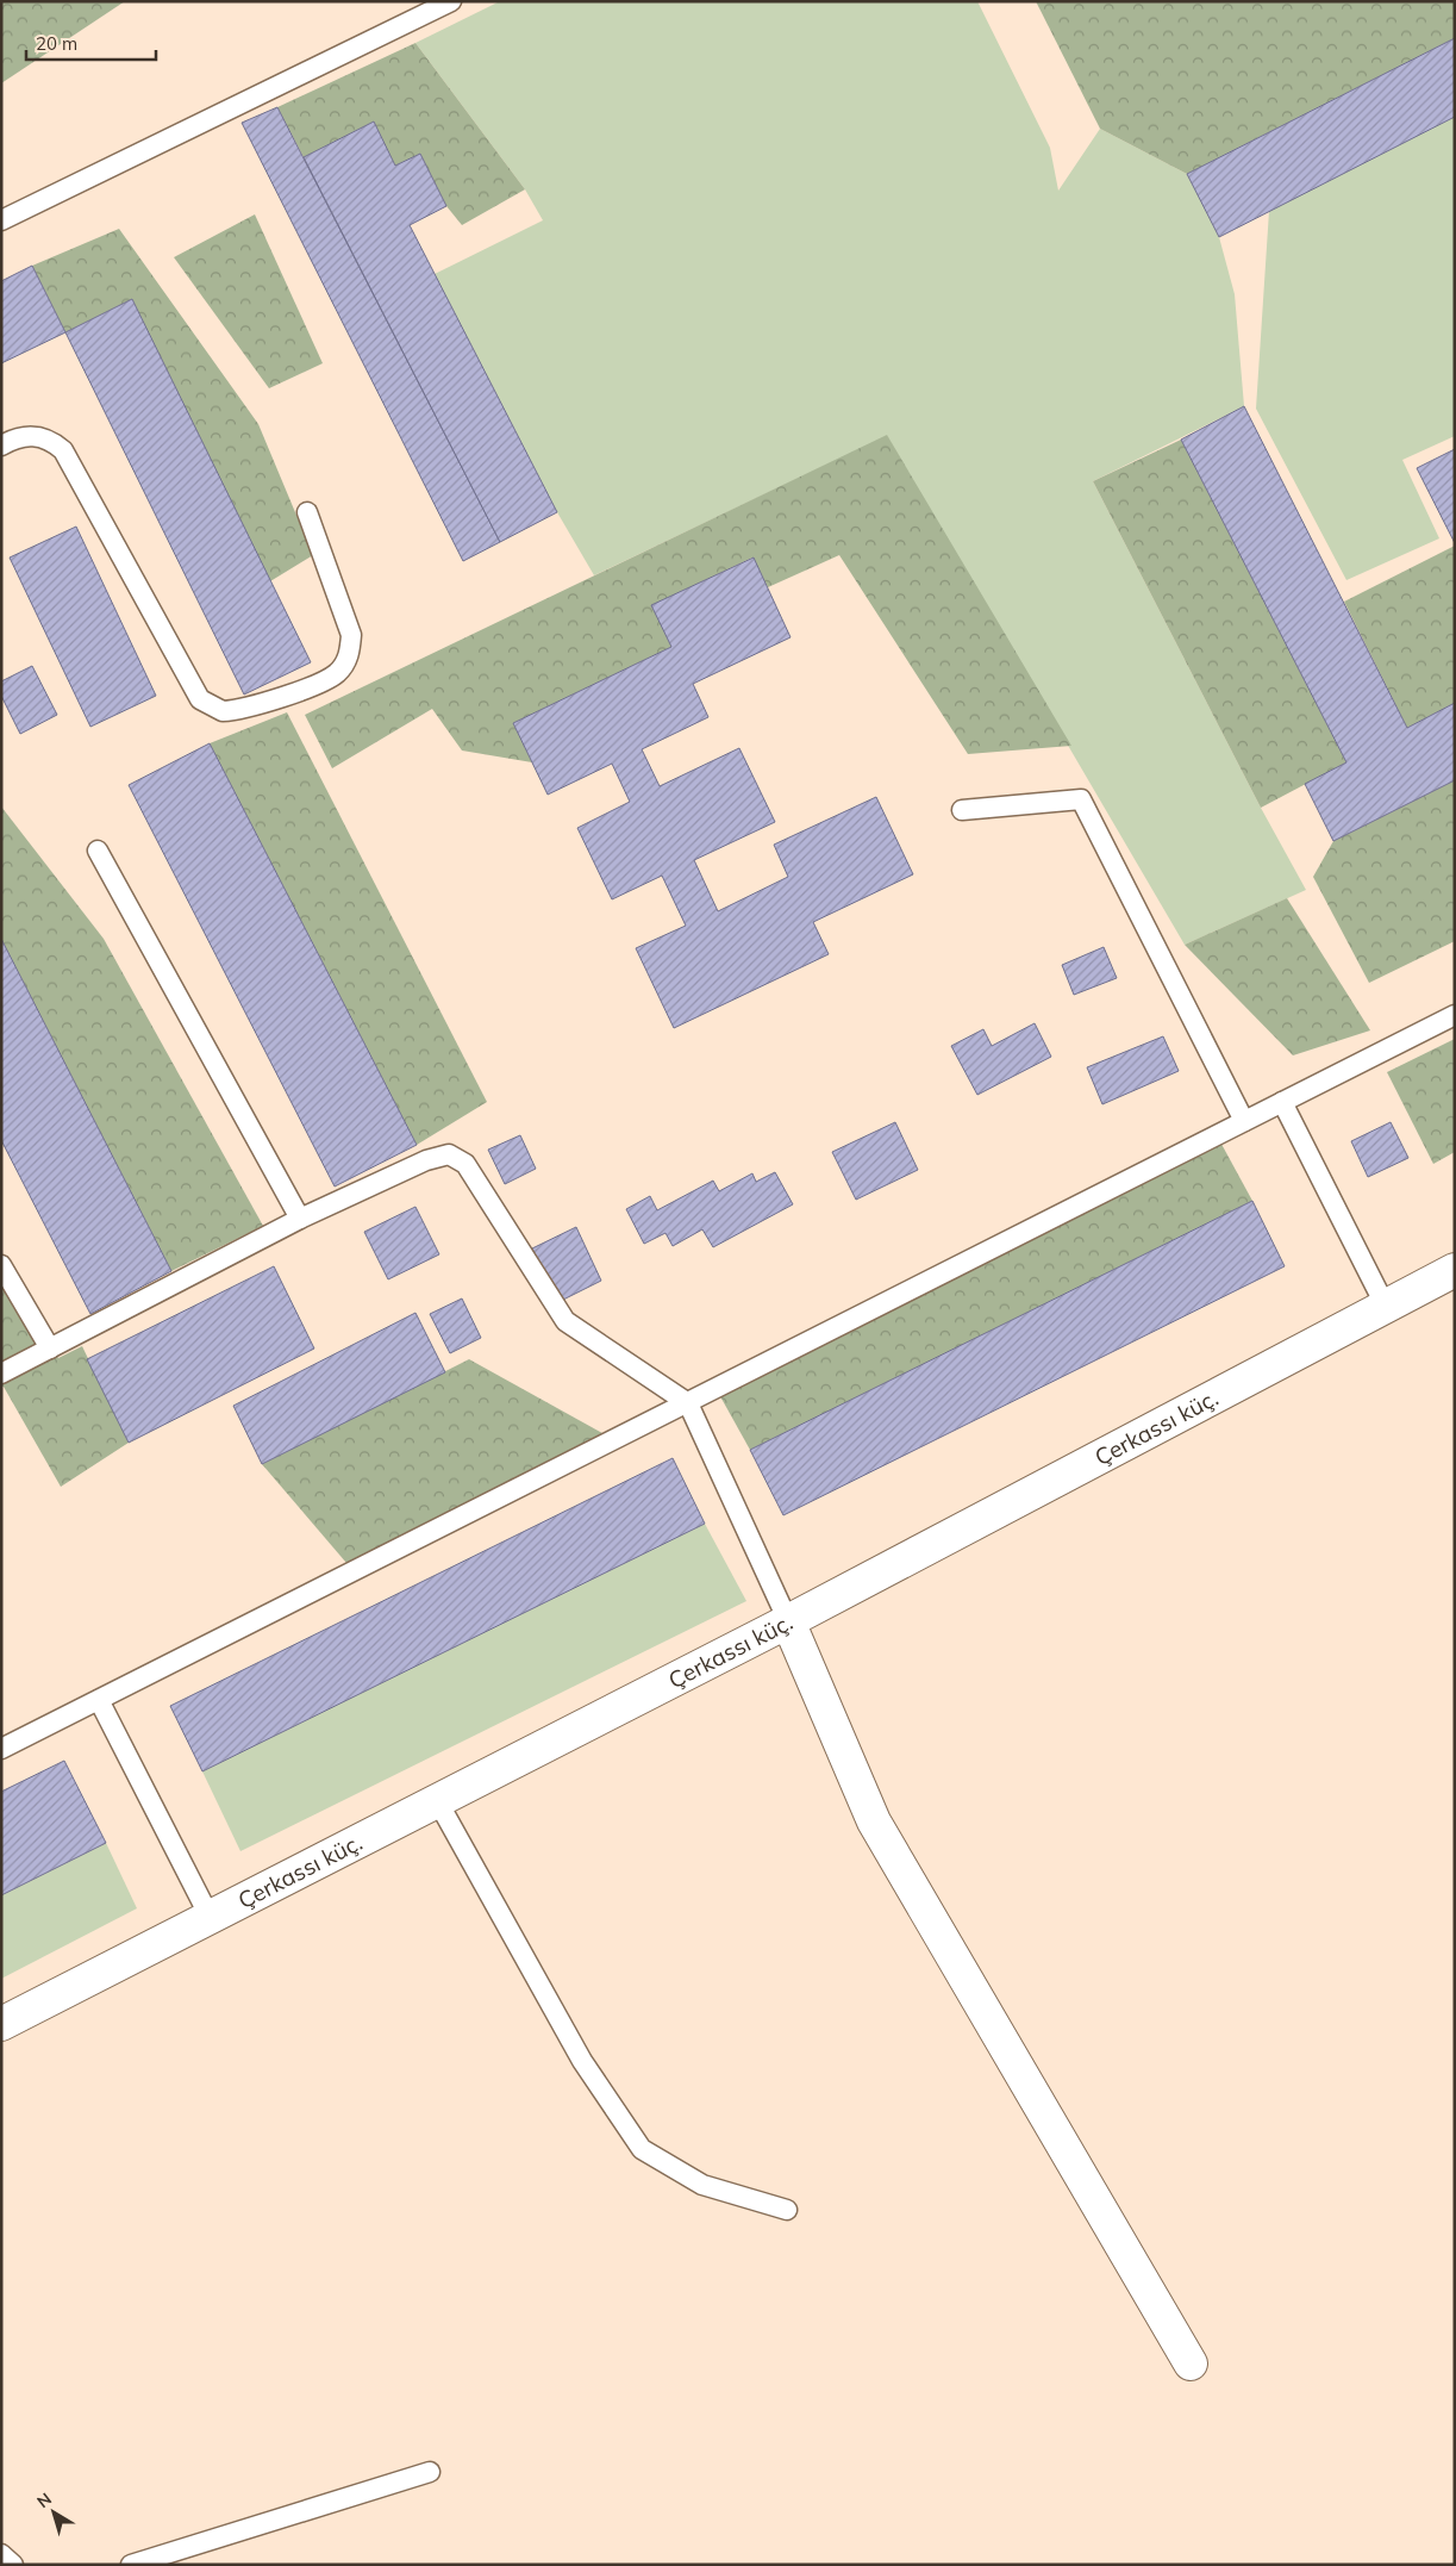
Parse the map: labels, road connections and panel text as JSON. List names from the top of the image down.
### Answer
{
  "streets": {
    "street": ["Çerkassı küç."]
  },
  "scale_bar": "20 m",
  "north": "top left"
}
